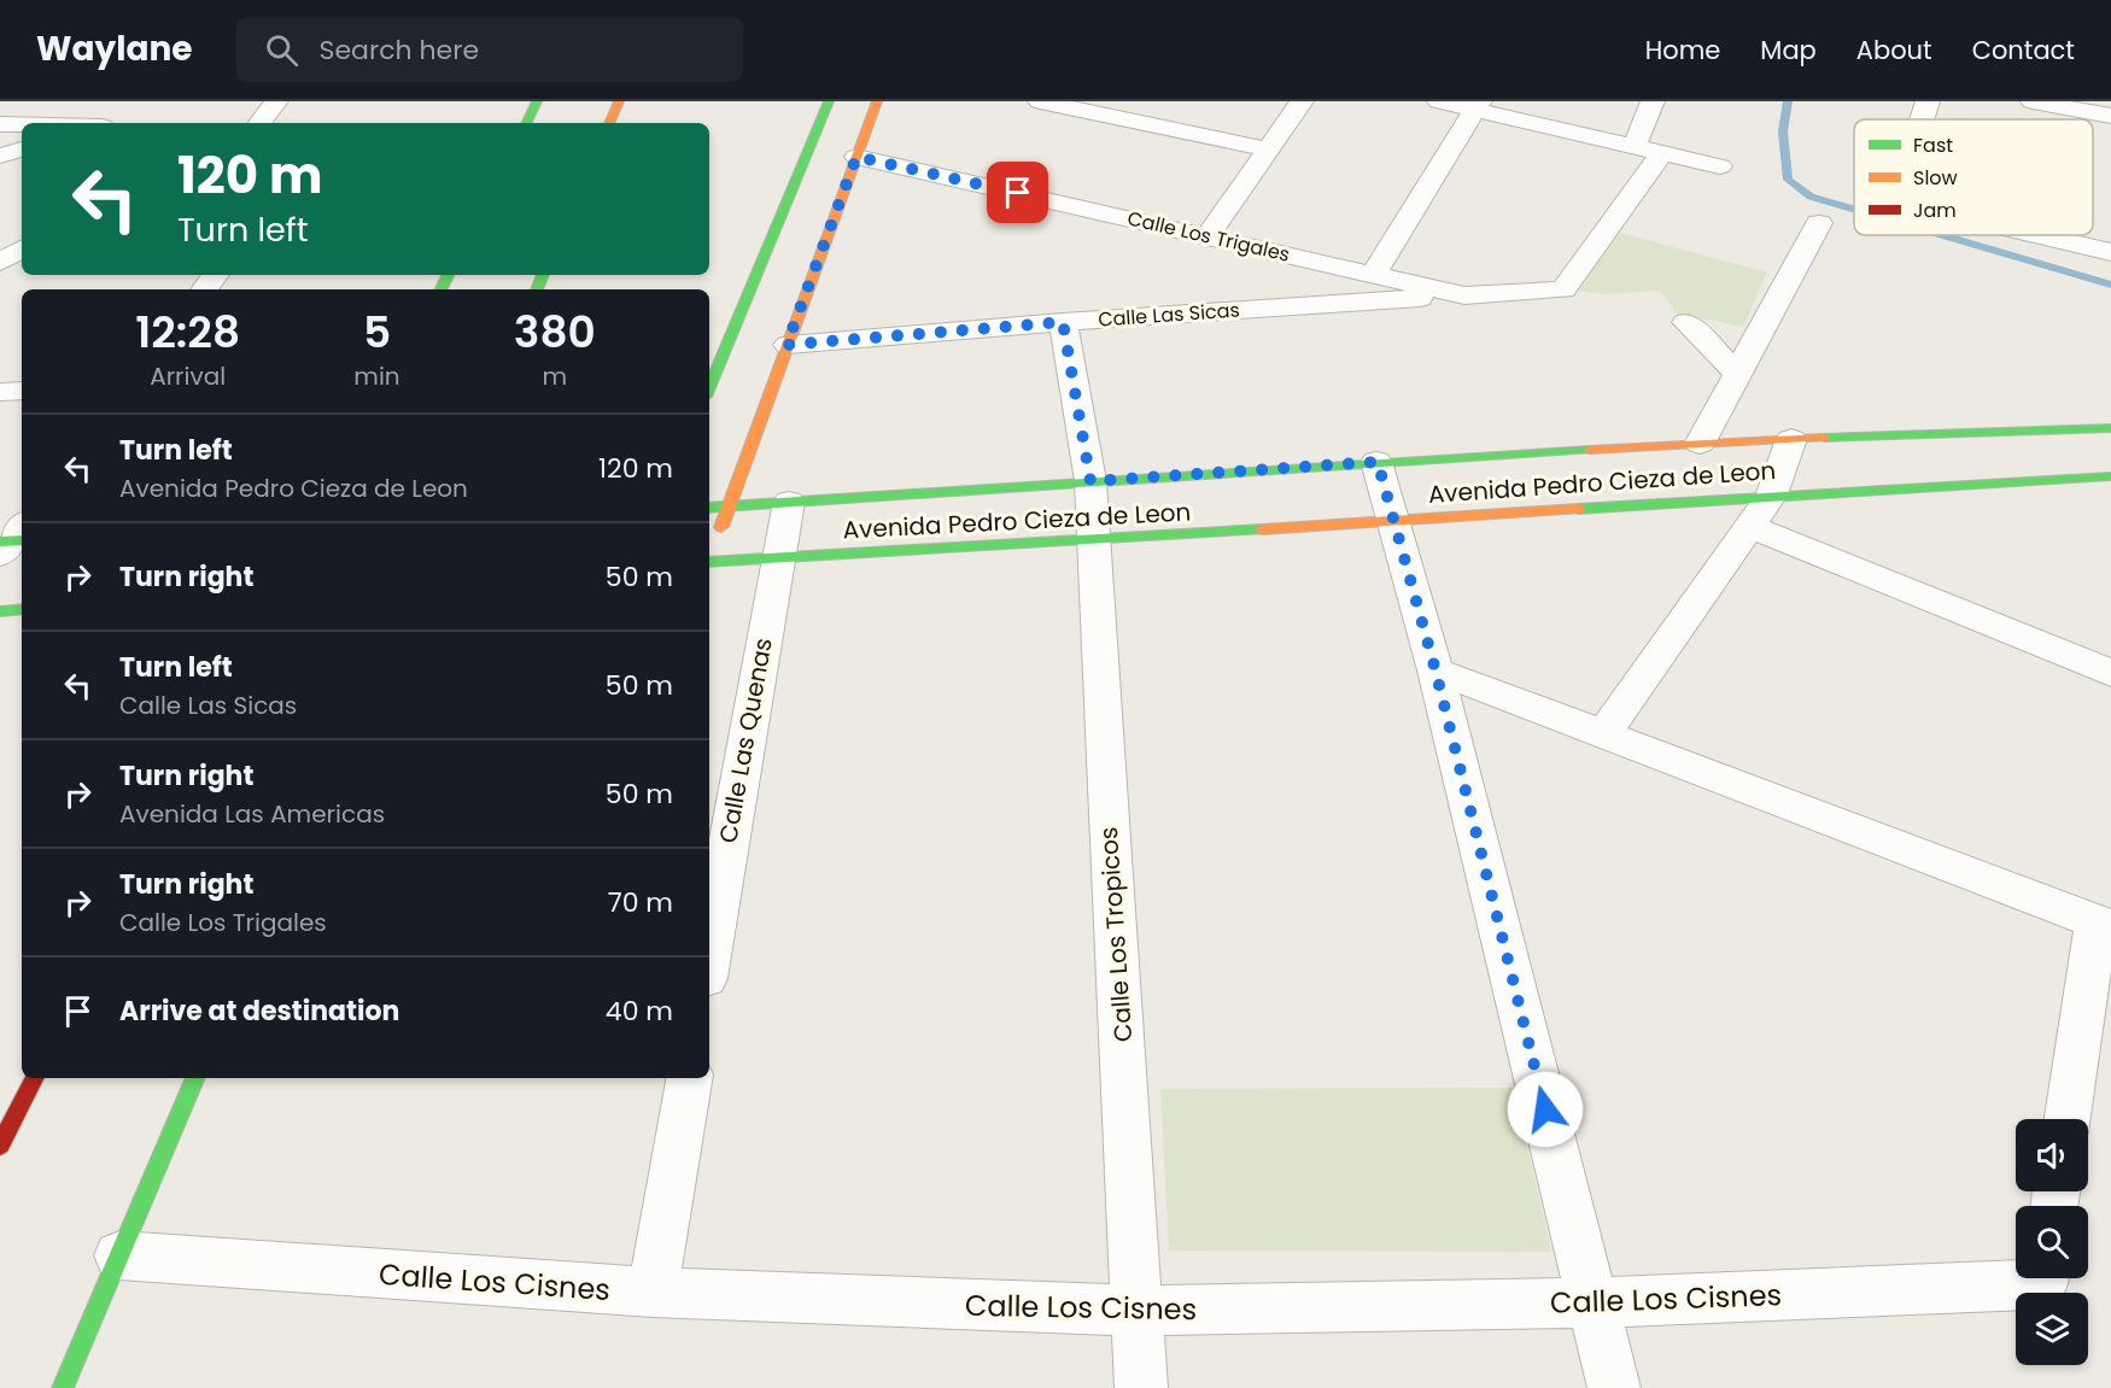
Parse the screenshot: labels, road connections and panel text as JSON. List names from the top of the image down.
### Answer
{
  "streets": {
    "street": [
      "Calle Los Trigales",
      "Calle Las Sicas",
      "Avenida Pedro Cieza de Leon",
      "Calle Las Quenas",
      "Calle Los Tropicos",
      "Calle Los Cisnes"
    ]
  },
  "crossings": [
    ["Calle Los Trigales", "Calle Las Sicas"],
    ["Calle Las Sicas", "Calle Los Tropicos"],
    ["Avenida Pedro Cieza de Leon", "Calle Las Quenas"],
    ["Avenida Pedro Cieza de Leon", "Calle Los Tropicos"],
    ["Calle Los Tropicos", "Calle Los Cisnes"]
  ],
  "legend": ["Fast", "Slow", "Jam"],
  "page": {
    "header": "Waylane",
    "search": "Search here",
    "nav": [
      "Home",
      "Map",
      "About",
      "Contact"
    ],
    "turn": ["120 m", "Turn left"],
    "eta": [
      "12:28",
      "Arrival",
      "5",
      "min",
      "380",
      "m"
    ],
    "list": [
      {
        "name": "Turn left",
        "note": "Avenida Pedro Cieza de Leon",
        "value": "120 m"
      },
      {
        "name": "Turn right",
        "value": "50 m"
      },
      {
        "name": "Turn left",
        "note": "Calle Las Sicas",
        "value": "50 m"
      },
      {
        "name": "Turn right",
        "note": "Avenida Las Americas",
        "value": "50 m"
      },
      {
        "name": "Turn right",
        "note": "Calle Los Trigales",
        "value": "70 m"
      },
      {
        "name": "Arrive at destination",
        "value": "40 m"
      }
    ]
  }
}
